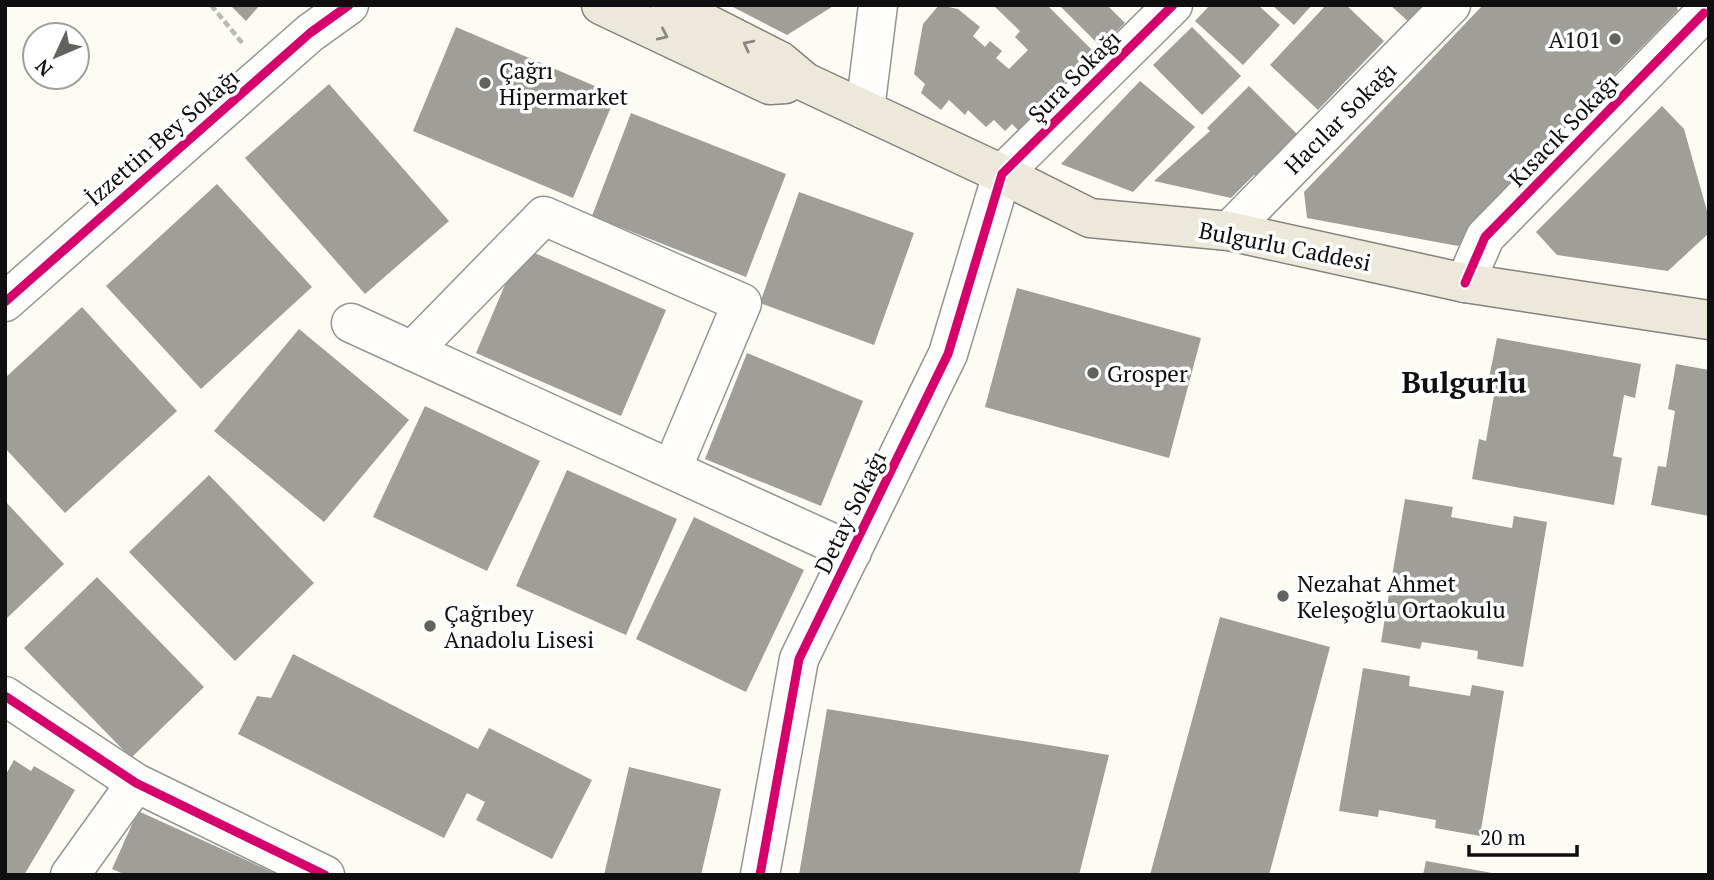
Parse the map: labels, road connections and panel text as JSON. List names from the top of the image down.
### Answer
{
  "streets": {
    "main road": ["Bulgurlu Caddesi"],
    "street": [
      "Şura Sokağı",
      "Hacılar Sokağı",
      "Kısacık Sokağı",
      "İzzettin Bey Sokağı",
      "Detay Sokağı"
    ]
  },
  "crossings": [
    ["Şura Sokağı", "Bulgurlu Caddesi"],
    ["Şura Sokağı", "Detay Sokağı"],
    ["Hacılar Sokağı", "Bulgurlu Caddesi"],
    ["Kısacık Sokağı", "Bulgurlu Caddesi"],
    ["Bulgurlu Caddesi", "Detay Sokağı"]
  ],
  "districts": ["Bulgurlu"],
  "places": [
    "A101",
    "Çağrı Hipermarket",
    "Grosper",
    "Nezahat Ahmet Keleşoğlu Ortaokulu",
    "Çağrıbey Anadolu Lisesi"
  ],
  "scale_bar": "20 m",
  "north": "bottom left"
}
